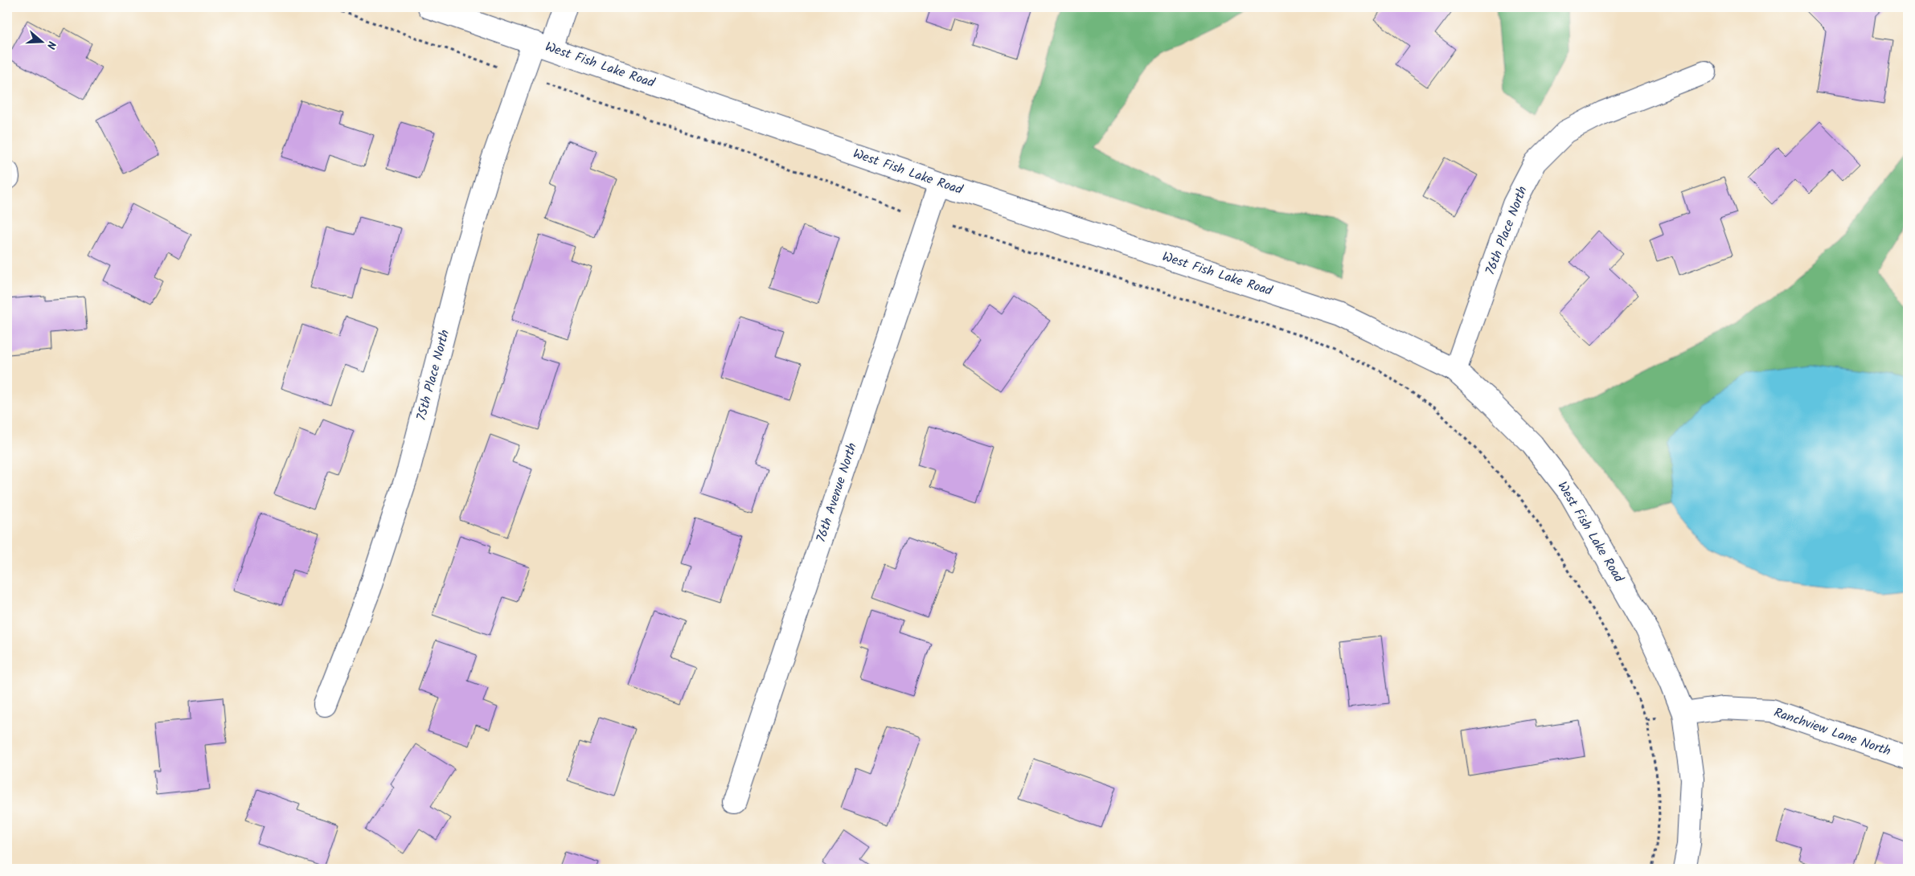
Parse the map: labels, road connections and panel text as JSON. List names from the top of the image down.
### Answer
{
  "streets": {
    "street": [
      "West Fish Lake Road",
      "76th Place North",
      "75th Place North",
      "76th Avenue North",
      "Ranchview Lane North"
    ]
  },
  "crossings": [
    ["West Fish Lake Road", "76th Place North"],
    ["West Fish Lake Road", "75th Place North"],
    ["West Fish Lake Road", "76th Avenue North"],
    ["West Fish Lake Road", "Ranchview Lane North"]
  ],
  "north": "right"
}
